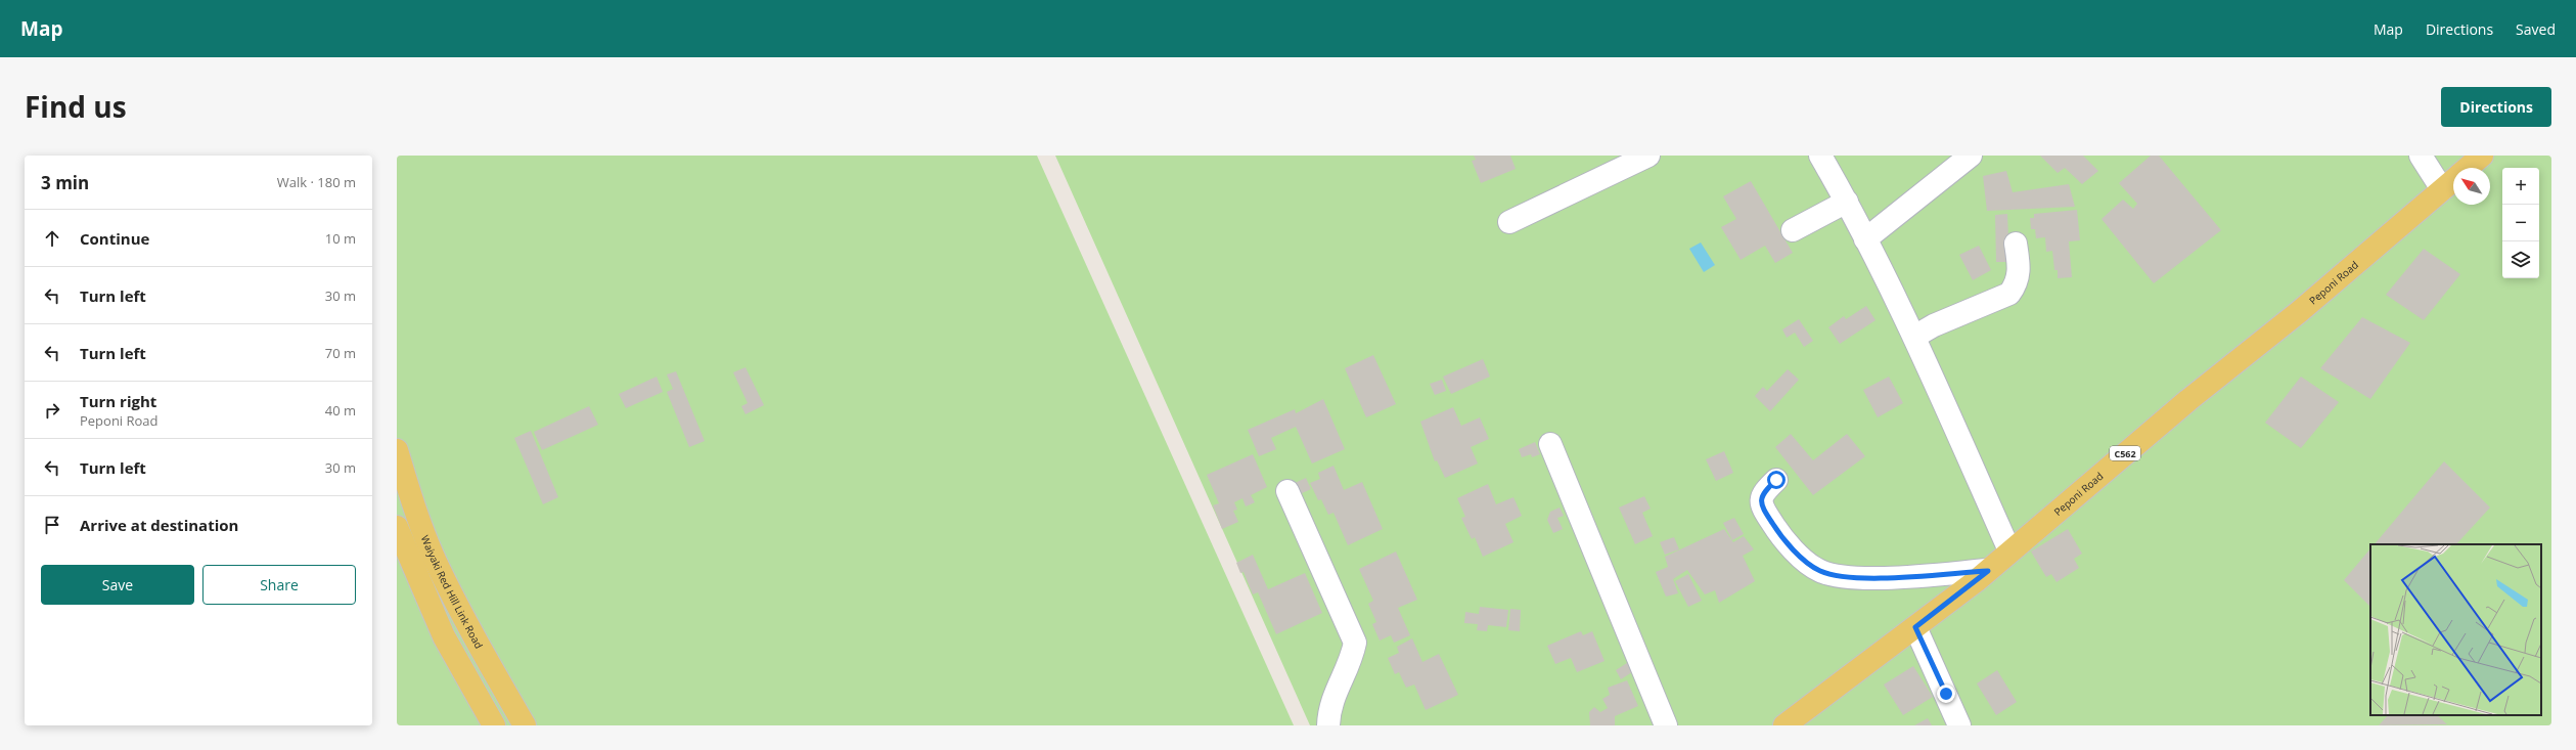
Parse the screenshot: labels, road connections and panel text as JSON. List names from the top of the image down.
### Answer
{
  "streets": {
    "main road": ["Peponi Road", "C562", "Waiyaki Red Hill Link Road"]
  },
  "north": "top left",
  "page": {
    "header": "Map",
    "nav": ["Map", "Directions", "Saved"],
    "title": "Find us",
    "buttons": [
      "Directions",
      ["Save", "Share"]
    ],
    "heading": ["3 min", "Walk · 180 m"],
    "map_buttons": ["+", "−"],
    "list": [
      ["Continue", "10 m"],
      ["Turn left", "30 m"],
      ["Turn left", "70 m"],
      ["Turn right", "Peponi Road", "40 m"],
      ["Turn left", "30 m"],
      "Arrive at destination"
    ]
  }
}
